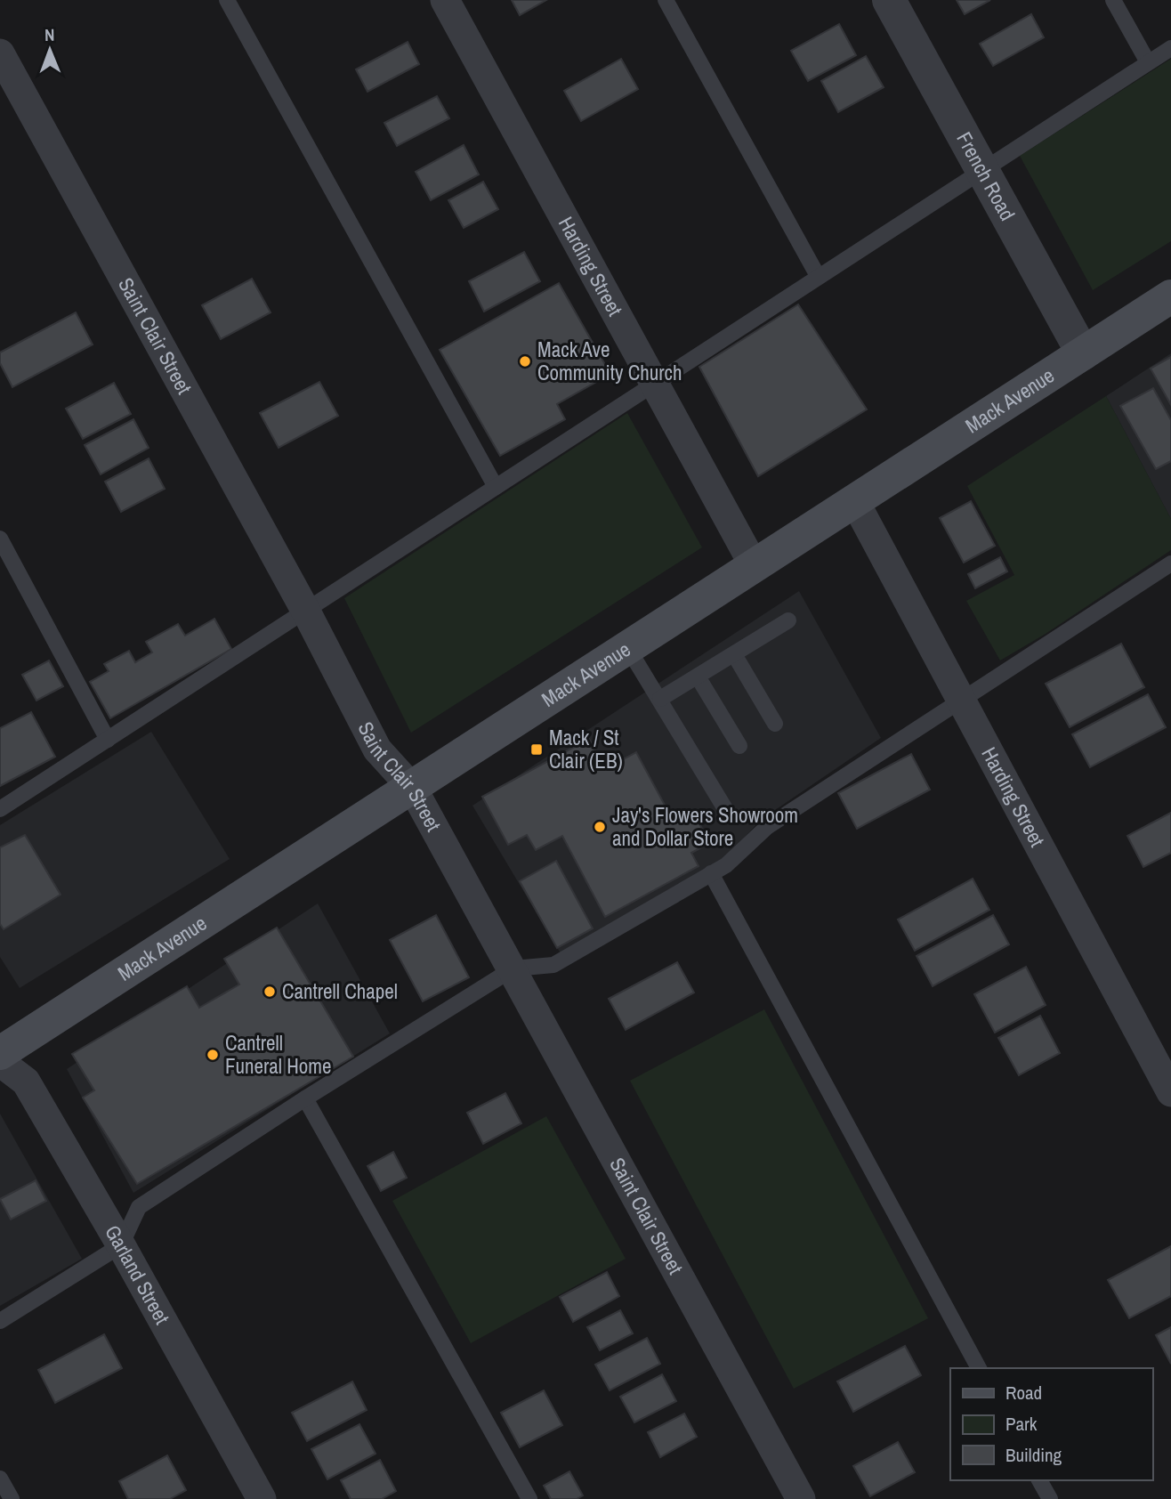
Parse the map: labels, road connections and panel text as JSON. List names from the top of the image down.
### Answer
{
  "streets": {
    "main road": ["Mack Avenue"],
    "street": [
      "French Road",
      "Harding Street",
      "Saint Clair Street",
      "Garland Street"
    ]
  },
  "crossings": [
    ["French Road", "Mack Avenue"],
    ["Harding Street", "Mack Avenue"],
    ["Saint Clair Street", "Mack Avenue"]
  ],
  "places": {
    "other": [
      "Mack Ave Community Church",
      "Jay's Flowers Showroom and Dollar Store",
      "Cantrell Chapel",
      "Cantrell Funeral Home"
    ],
    "transit": ["Mack / St Clair (EB)"]
  },
  "legend": ["Road", "Park", "Building"],
  "north": "top"
}
